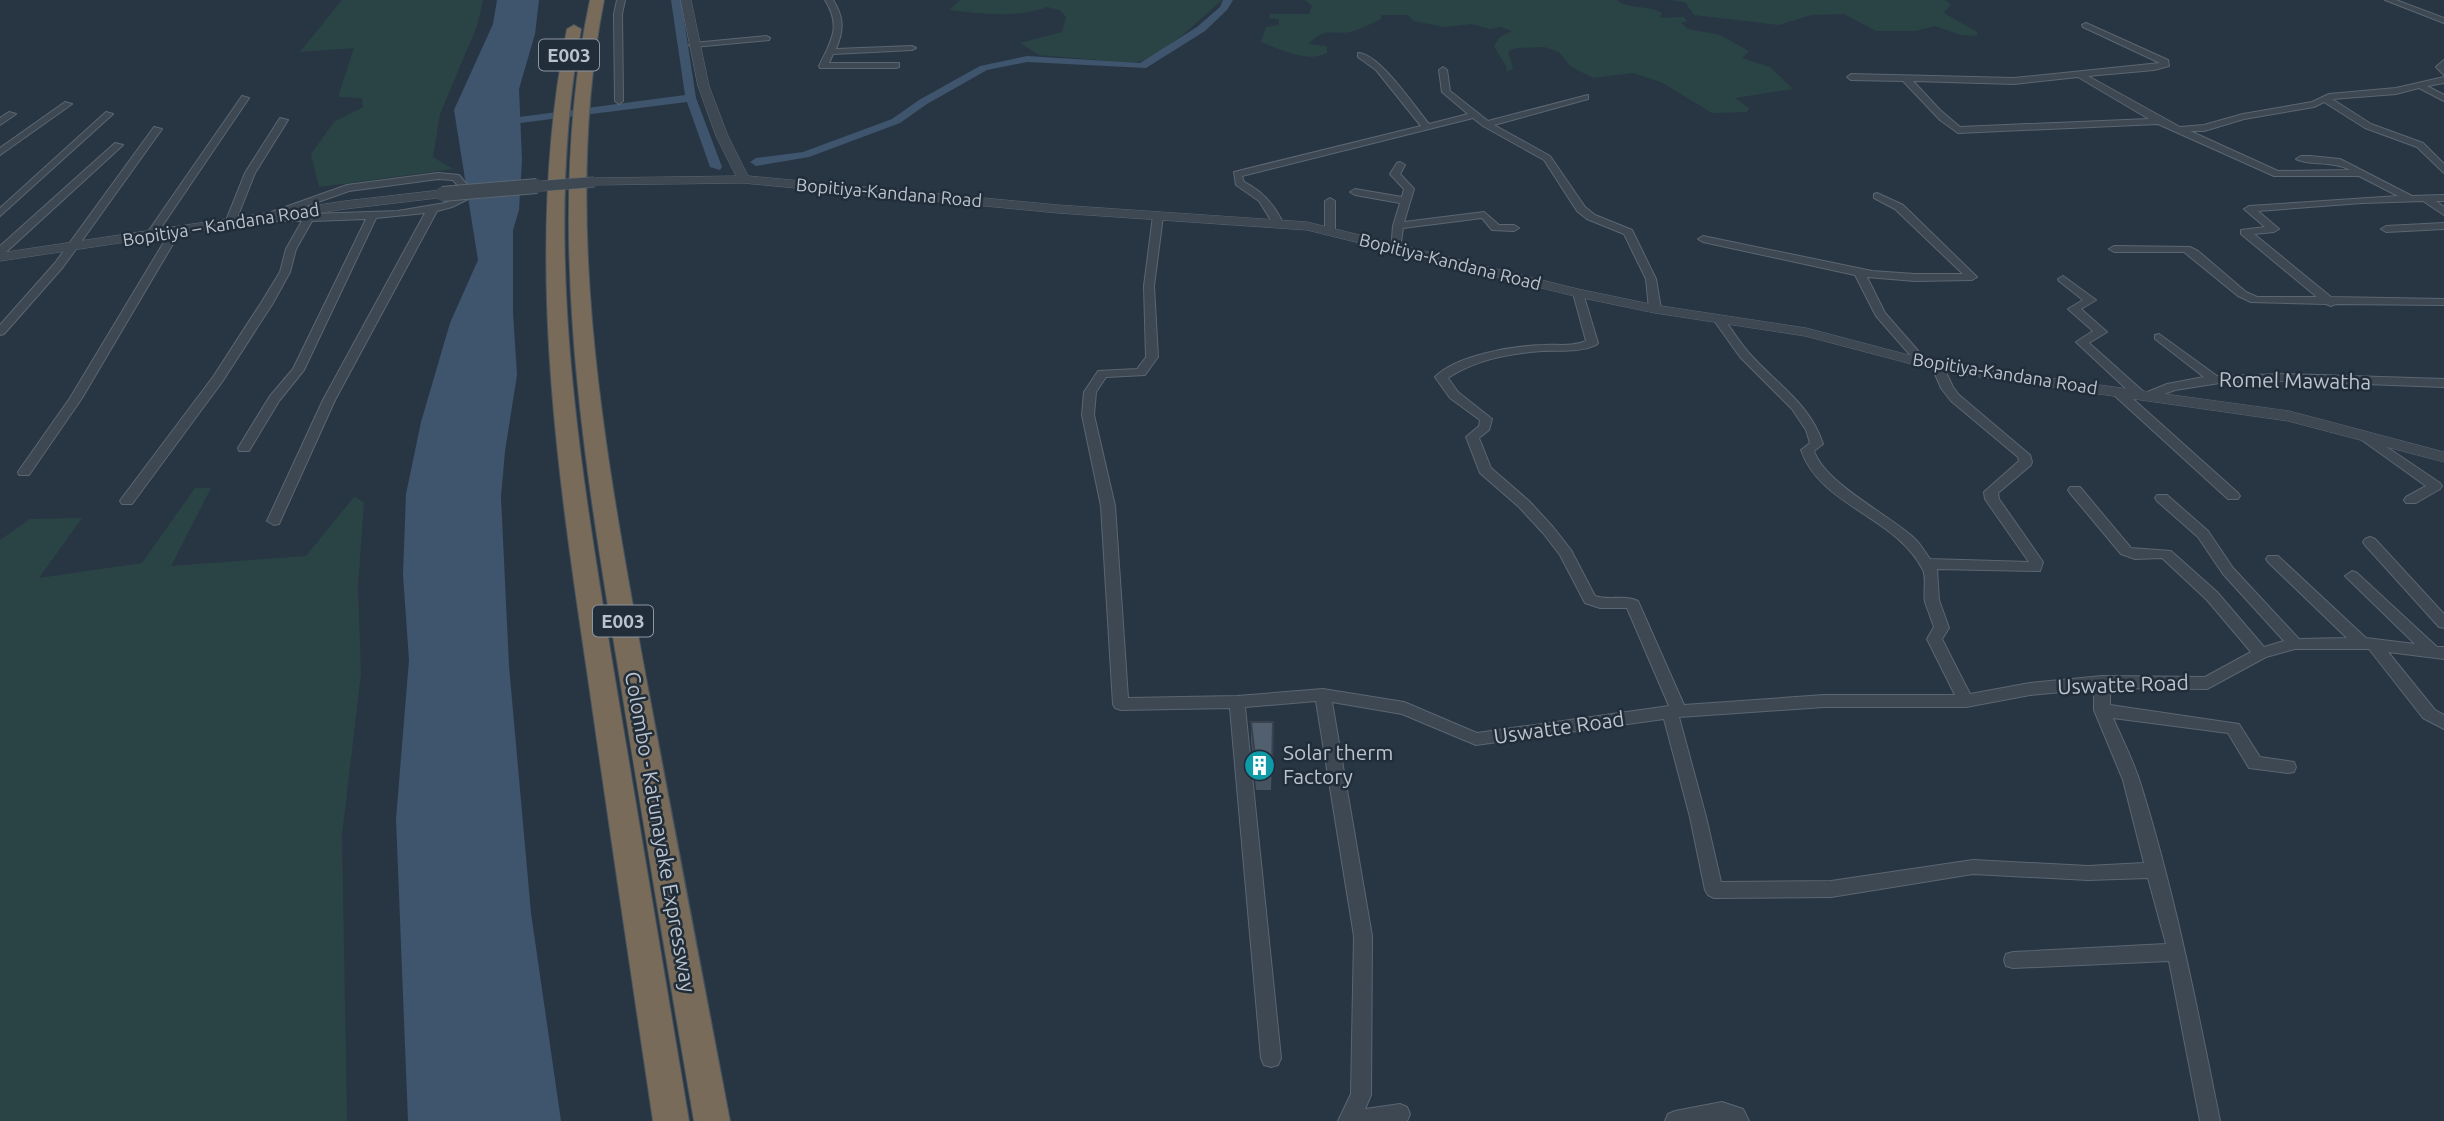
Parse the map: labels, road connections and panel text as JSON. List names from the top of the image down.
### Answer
{
  "streets": {
    "highway": ["E003", "Colombo - Katunayake Expressway"],
    "street": [
      "Bopitiya-Kandana Road",
      "Bopitiya – Kandana Road",
      "Romel Mawatha",
      "Uswatte Road"
    ]
  },
  "crossings": [
    ["Bopitiya-Kandana Road", "Bopitiya – Kandana Road"],
    ["Bopitiya-Kandana Road", "Romel Mawatha"],
    ["Bopitiya-Kandana Road", "Uswatte Road"]
  ],
  "places": {
    "building": ["Solar therm Factory"]
  }
}
